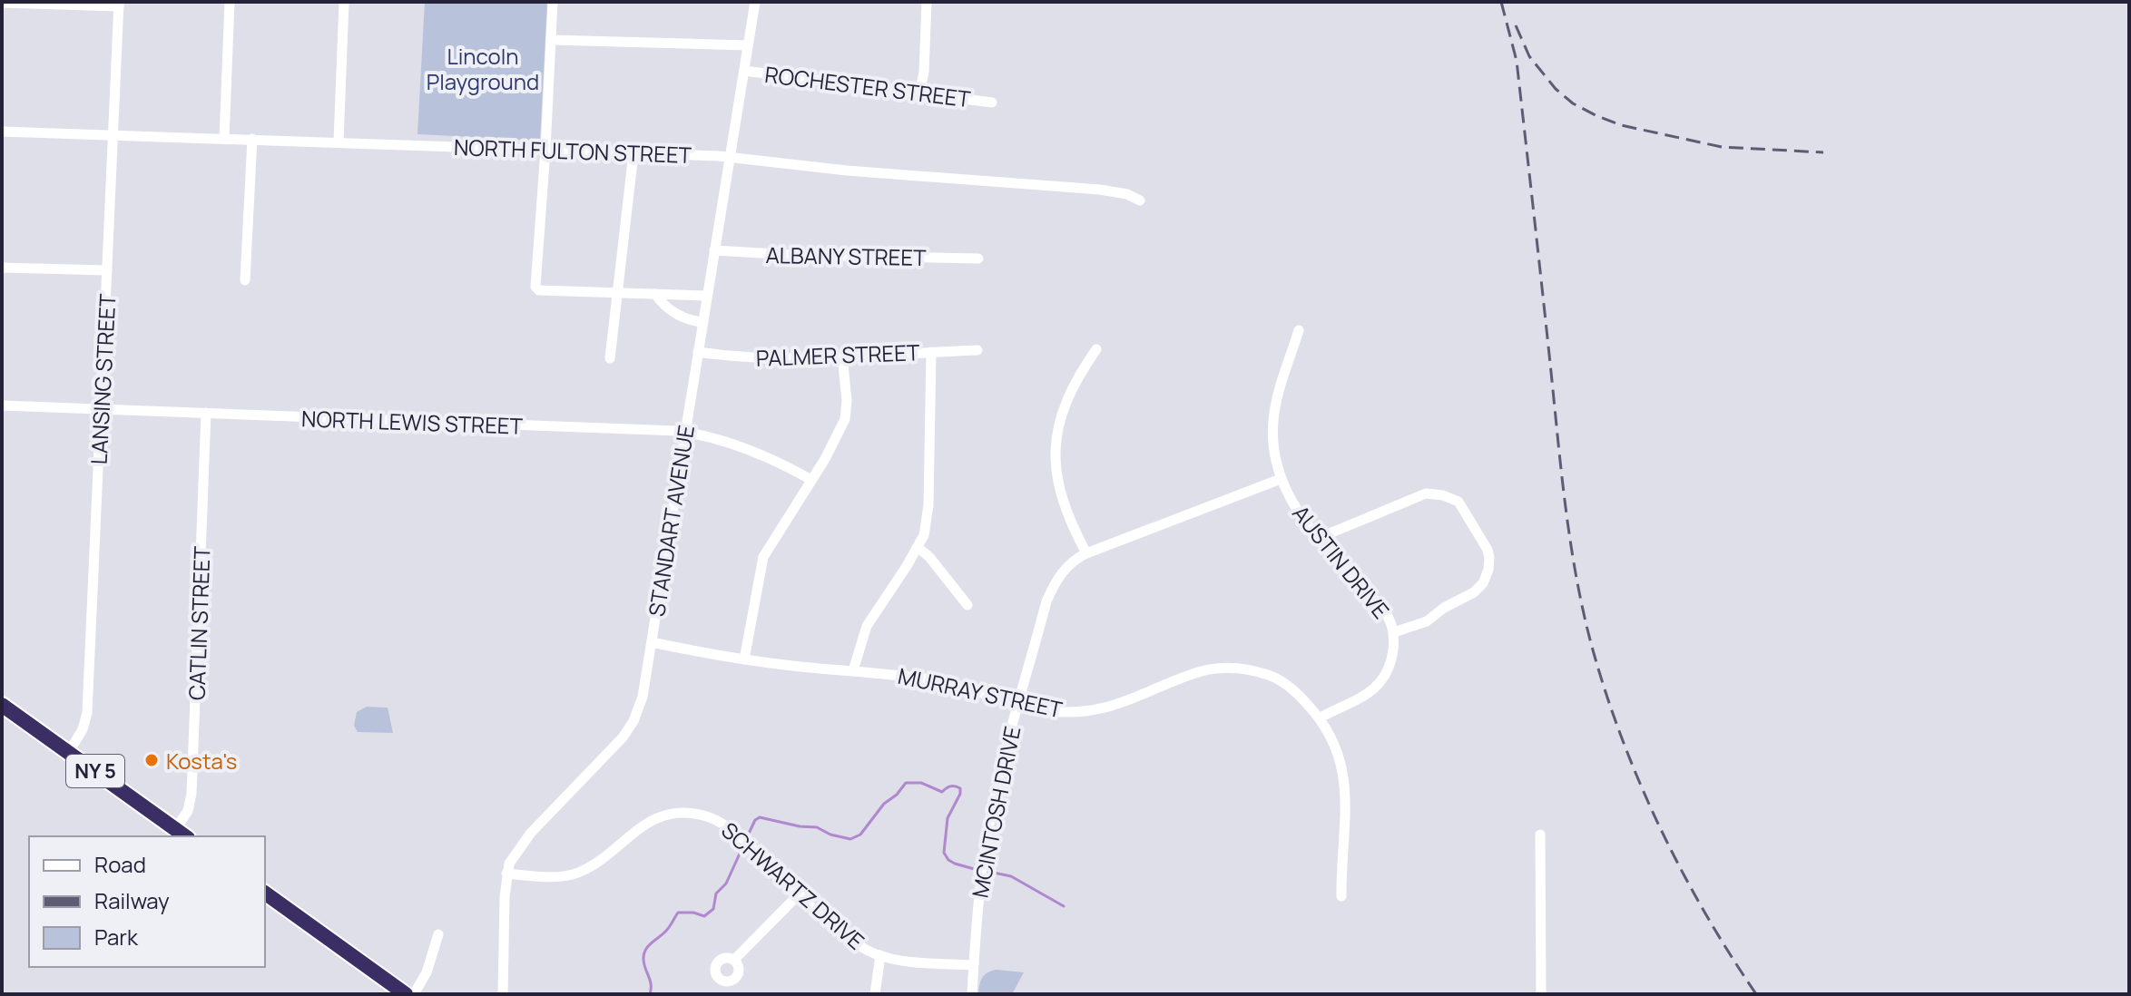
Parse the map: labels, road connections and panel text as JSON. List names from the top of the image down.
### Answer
{
  "streets": {
    "highway": ["NY 5"],
    "street": [
      "ROCHESTER STREET",
      "NORTH FULTON STREET",
      "ALBANY STREET",
      "PALMER STREET",
      "LANSING STREET",
      "NORTH LEWIS STREET",
      "STANDART AVENUE",
      "AUSTIN DRIVE",
      "CATLIN STREET",
      "MURRAY STREET",
      "MCINTOSH DRIVE",
      "SCHWARTZ DRIVE"
    ]
  },
  "crossings": [
    ["ROCHESTER STREET", "STANDART AVENUE"],
    ["NORTH FULTON STREET", "LANSING STREET"],
    ["NORTH FULTON STREET", "STANDART AVENUE"],
    ["ALBANY STREET", "STANDART AVENUE"],
    ["PALMER STREET", "STANDART AVENUE"],
    ["LANSING STREET", "NORTH LEWIS STREET"],
    ["LANSING STREET", "NY 5"],
    ["NORTH LEWIS STREET", "STANDART AVENUE"],
    ["NORTH LEWIS STREET", "CATLIN STREET"],
    ["STANDART AVENUE", "MURRAY STREET"],
    ["STANDART AVENUE", "SCHWARTZ DRIVE"],
    ["AUSTIN DRIVE", "MURRAY STREET"],
    ["AUSTIN DRIVE", "MCINTOSH DRIVE"],
    ["CATLIN STREET", "NY 5"],
    ["MURRAY STREET", "MCINTOSH DRIVE"],
    ["MCINTOSH DRIVE", "SCHWARTZ DRIVE"]
  ],
  "parks": ["Lincoln Playground"],
  "places": ["Kosta's"],
  "legend": ["Road", "Railway", "Park"]
}
